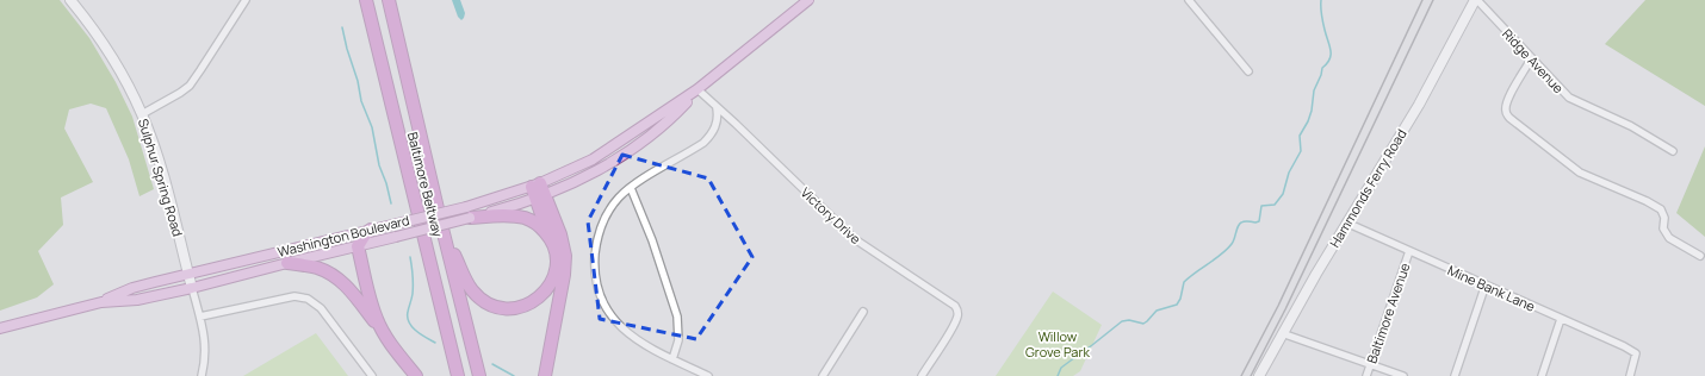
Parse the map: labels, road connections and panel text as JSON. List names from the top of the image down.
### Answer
{
  "streets": {
    "highway": ["Baltimore Beltway"],
    "main road": ["Washington Boulevard"],
    "street": [
      "Ridge Avenue",
      "Sulphur Spring Road",
      "Hammonds Ferry Road",
      "Victory Drive",
      "Mine Bank Lane",
      "Baltimore Avenue"
    ]
  },
  "crossings": [
    ["Ridge Avenue", "Hammonds Ferry Road"],
    ["Sulphur Spring Road", "Washington Boulevard"],
    ["Hammonds Ferry Road", "Mine Bank Lane"],
    ["Mine Bank Lane", "Baltimore Avenue"]
  ],
  "parks": ["Willow Grove Park"]
}
